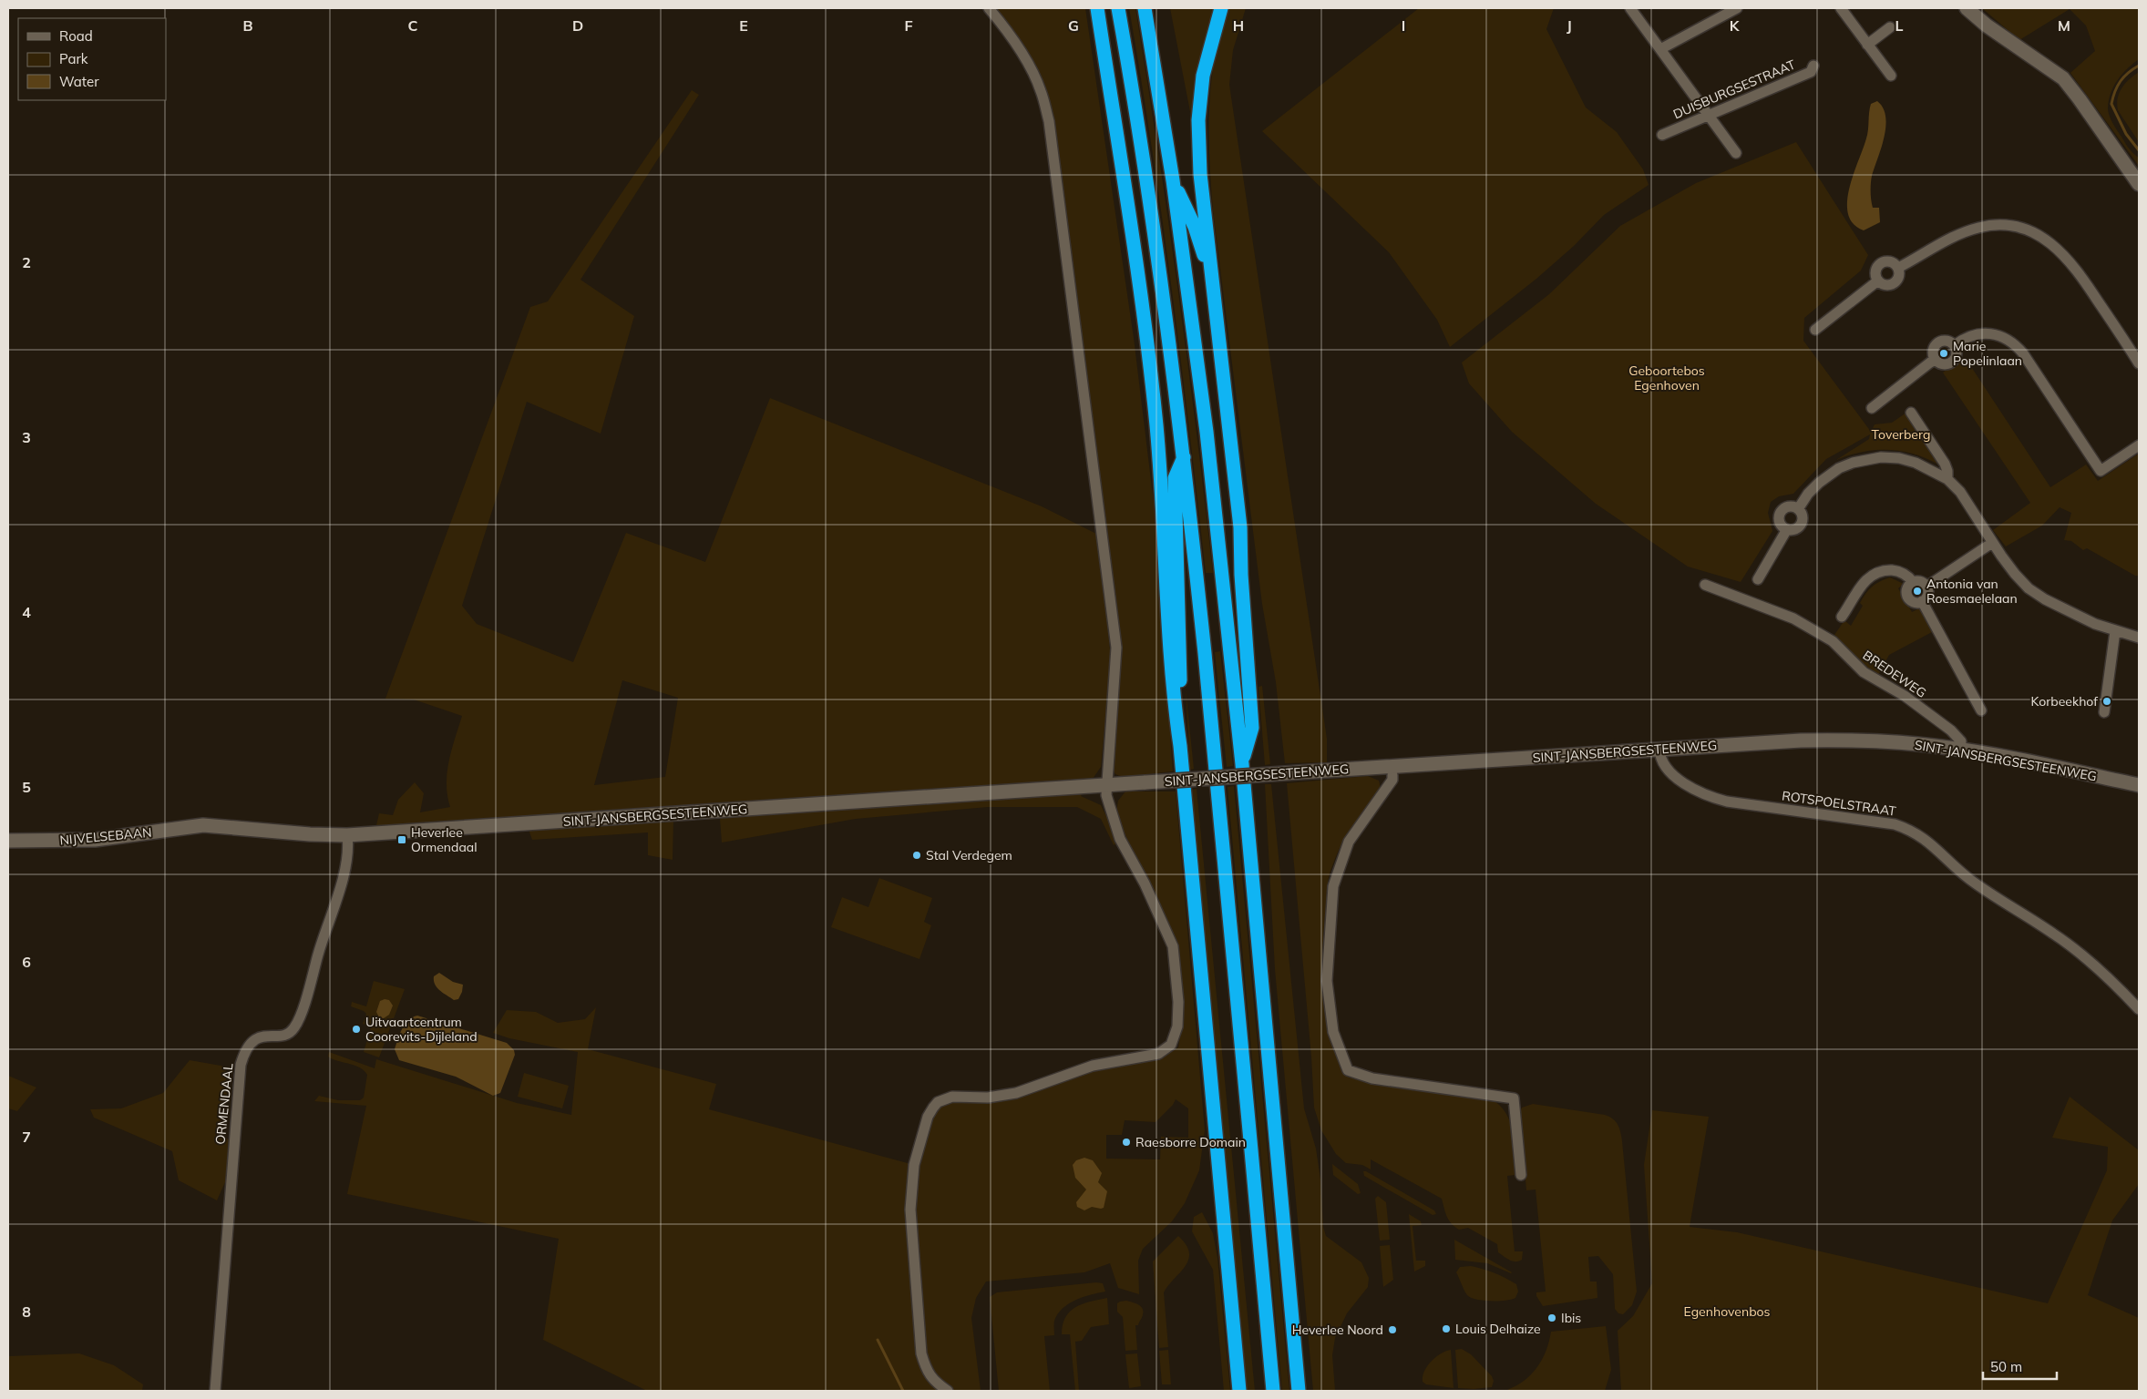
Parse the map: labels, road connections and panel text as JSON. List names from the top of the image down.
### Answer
{
  "streets": {
    "main road": ["SINT-JANSBERGSESTEENWEG", "NIJVELSEBAAN"],
    "street": [
      "DUISBURGSESTRAAT",
      "BREDEWEG",
      "ROTSPOELSTRAAT",
      "ORMENDAAL"
    ]
  },
  "crossings": [
    ["BREDEWEG", "SINT-JANSBERGSESTEENWEG"],
    ["SINT-JANSBERGSESTEENWEG", "ROTSPOELSTRAAT"],
    ["SINT-JANSBERGSESTEENWEG", "NIJVELSEBAAN"],
    ["SINT-JANSBERGSESTEENWEG", "ORMENDAAL"]
  ],
  "parks": ["Geboortebos Egenhoven", "Toverberg", "Egenhovenbos"],
  "places": {
    "other": [
      "Marie Popelinlaan",
      "Antonia van Roesmaelelaan",
      "Korbeekhof",
      "Stal Verdegem",
      "Uitvaartcentrum Coorevits-Dijleland",
      "Raesborre Domain",
      "Ibis",
      "Louis Delhaize",
      "Heverlee Noord"
    ],
    "transit": ["Heverlee Ormendaal"]
  },
  "legend": ["Road", "Park", "Water"],
  "scale_bar": "50 m",
  "grid": {
    "columns": [
      "B",
      "C",
      "D",
      "E",
      "F",
      "G",
      "H",
      "I",
      "J",
      "K",
      "L",
      "M"
    ],
    "rows": [
      "2",
      "3",
      "4",
      "5",
      "6",
      "7",
      "8"
    ]
  }
}
